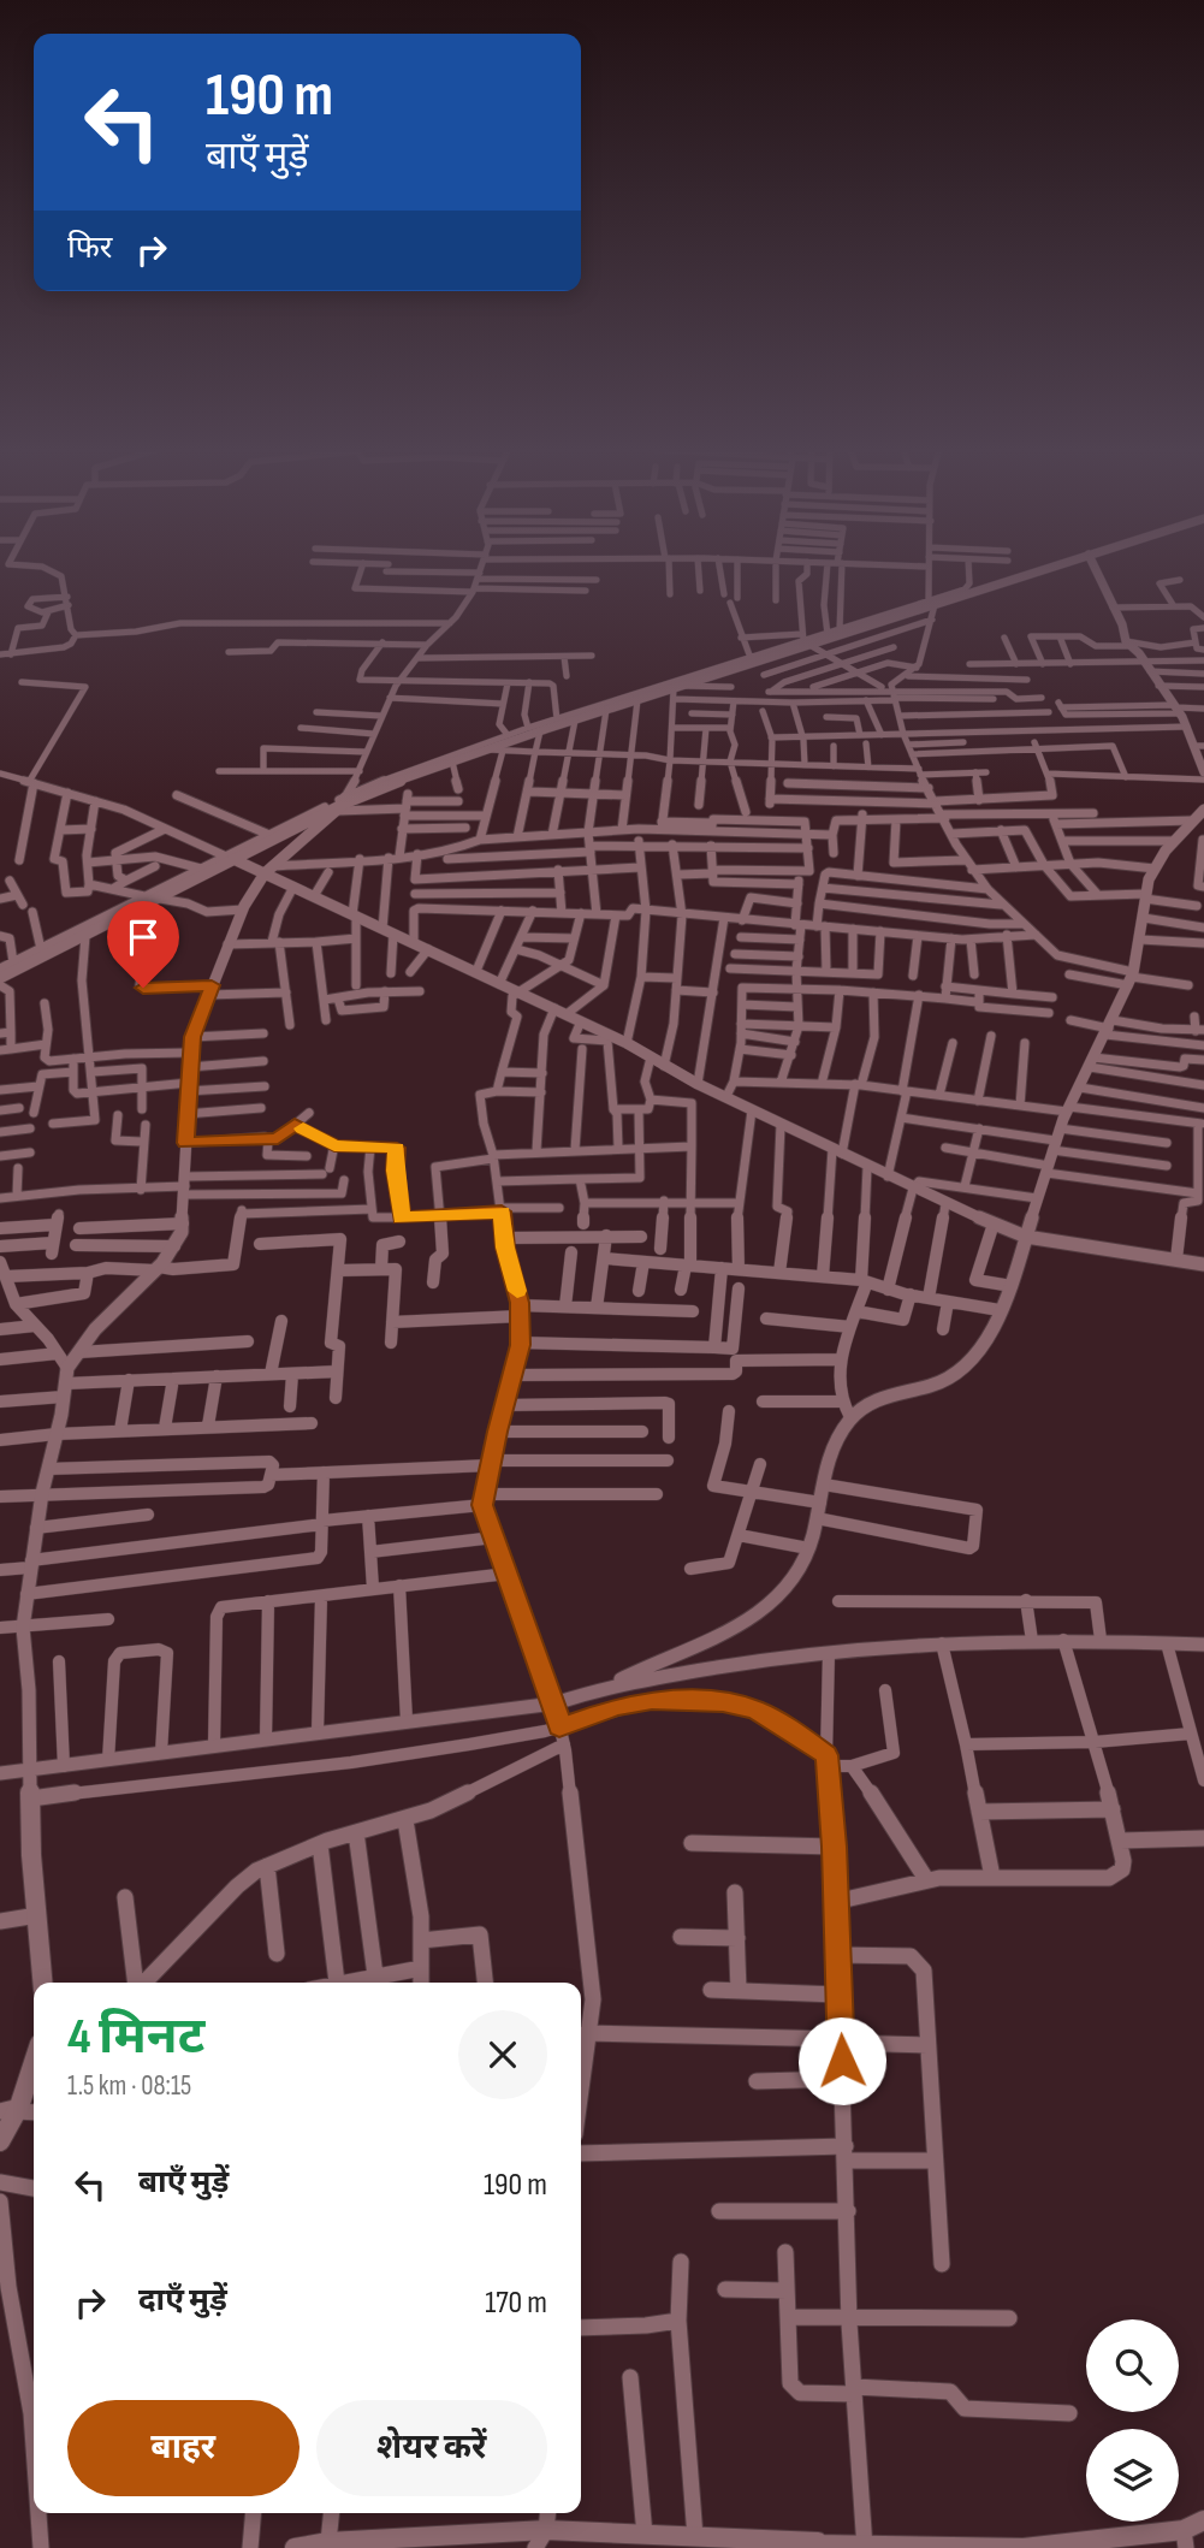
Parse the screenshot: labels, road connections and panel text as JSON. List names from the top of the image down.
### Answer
{
  "page": {
    "turn": ["190 m", "बाएँ मुड़ें"],
    "then": "फिर",
    "heading": ["4 मिनट", "1.5 km · 08:15"],
    "list": [
      {
        "name": "बाएँ मुड़ें",
        "value": "190 m"
      },
      {
        "name": "दाएँ मुड़ें",
        "value": "170 m"
      }
    ],
    "buttons": ["बाहर", "शेयर करें"]
  }
}
